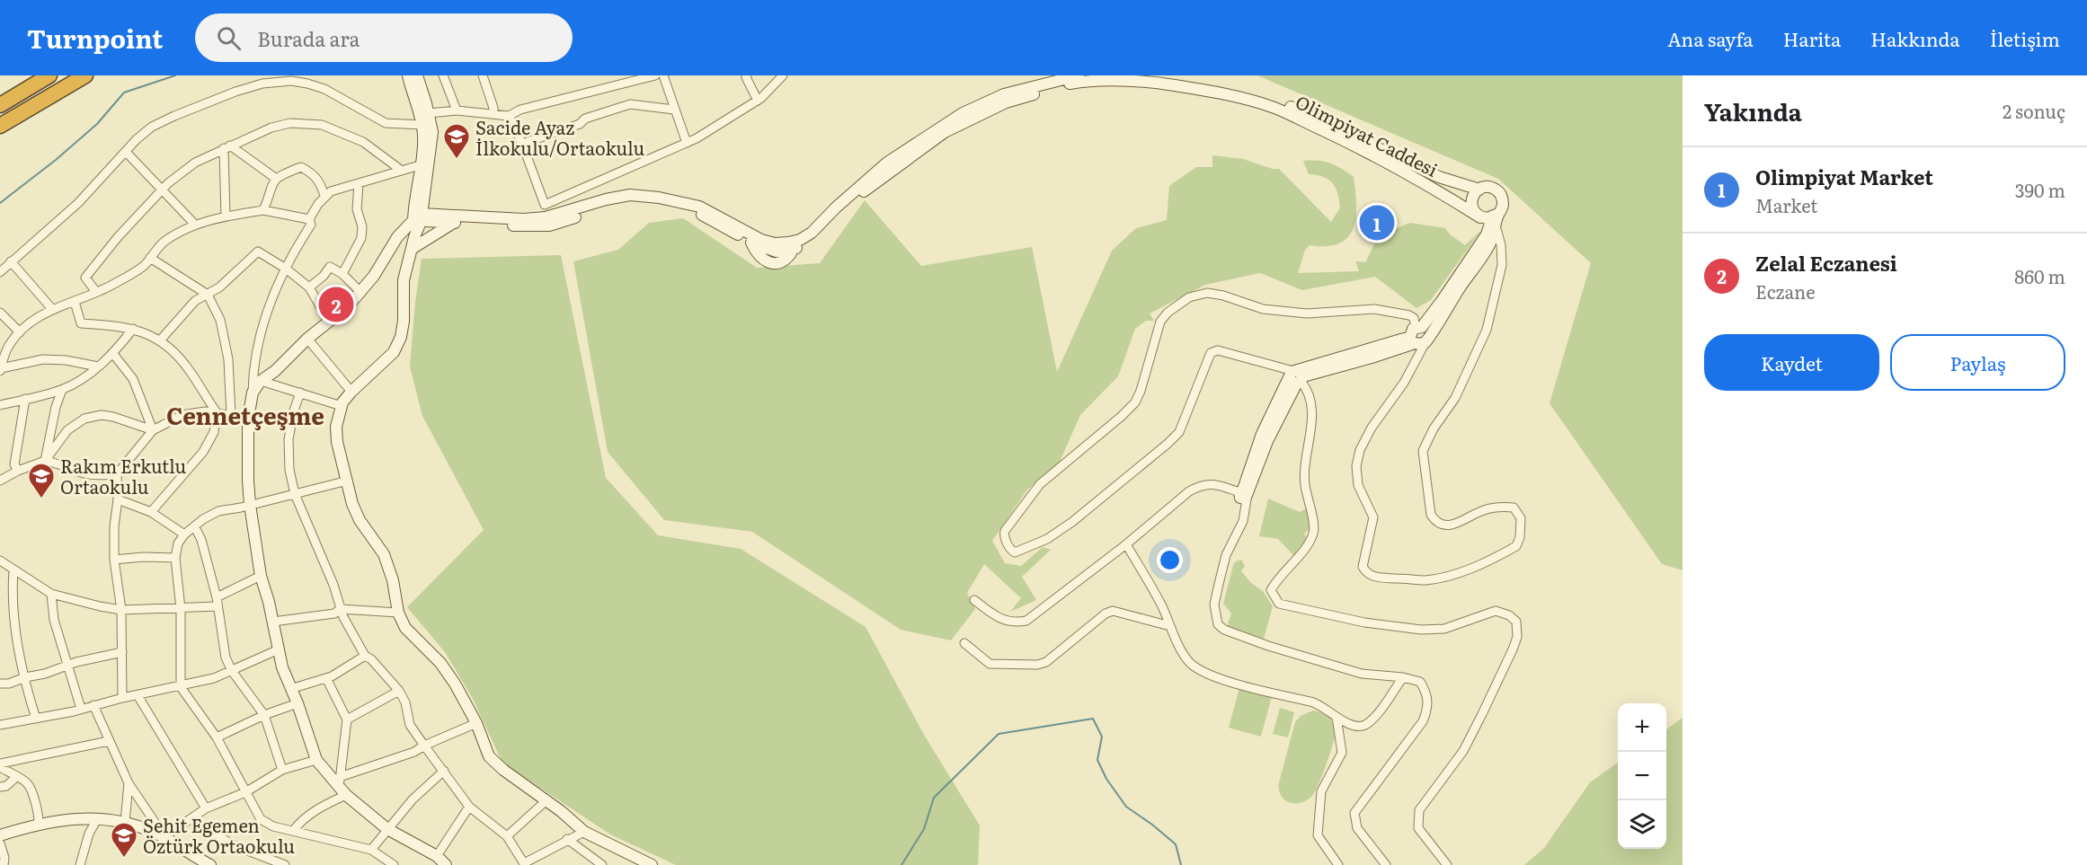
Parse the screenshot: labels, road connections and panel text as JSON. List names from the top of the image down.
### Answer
{
  "streets": {
    "street": ["Olimpiyat Caddesi"]
  },
  "districts": ["Cennetçeşme"],
  "places": {
    "school or university": ["Sacide Ayaz İlkokulu/Ortaokulu", "Rakım Erkutlu Ortaokulu", "Şehit Egemen Öztürk Ortaokulu"]
  },
  "page": {
    "header": "Turnpoint",
    "search": "Burada ara",
    "nav": [
      "Ana sayfa",
      "Harita",
      "Hakkında",
      "İletişim"
    ],
    "heading": ["Yakında", "2 sonuç"],
    "list": [
      {
        "mark": "1",
        "name": "Olimpiyat Market",
        "note": "Market",
        "value": "390 m"
      },
      {
        "mark": "2",
        "name": "Zelal Eczanesi",
        "note": "Eczane",
        "value": "860 m"
      }
    ],
    "pins": ["1", "2"],
    "buttons": ["Kaydet", "Paylaş"],
    "map_buttons": ["+", "−"]
  }
}
